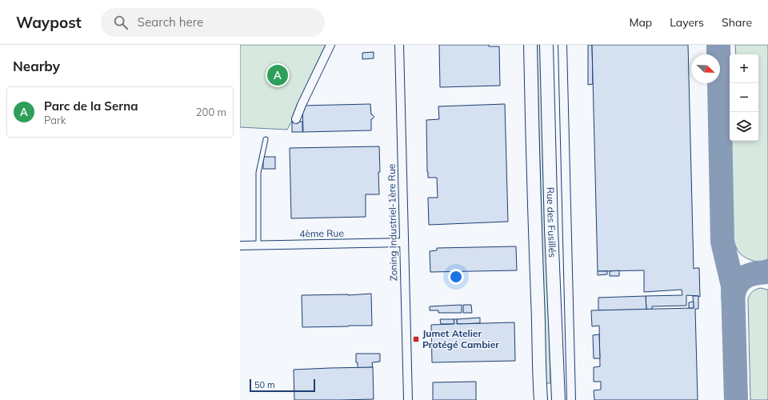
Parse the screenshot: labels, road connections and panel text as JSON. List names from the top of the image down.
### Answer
{
  "streets": {
    "highway": ["Rue des Fusillés"],
    "street": ["Zoning Industriel-1ère Rue", "4ème Rue"]
  },
  "crossings": [
    ["Zoning Industriel-1ère Rue", "4ème Rue"]
  ],
  "places": {
    "transit": ["Jumet Atelier Protégé Cambier"]
  },
  "scale_bar": "50 m",
  "north": "bottom right",
  "page": {
    "header": "Waypost",
    "search": "Search here",
    "nav": ["Map", "Layers", "Share"],
    "heading": "Nearby",
    "map_buttons": ["+", "−"],
    "pins": "A",
    "list": [
      {
        "mark": "A",
        "name": "Parc de la Serna",
        "note": "Park",
        "value": "200 m"
      }
    ],
    "scale": "50 m"
  }
}
